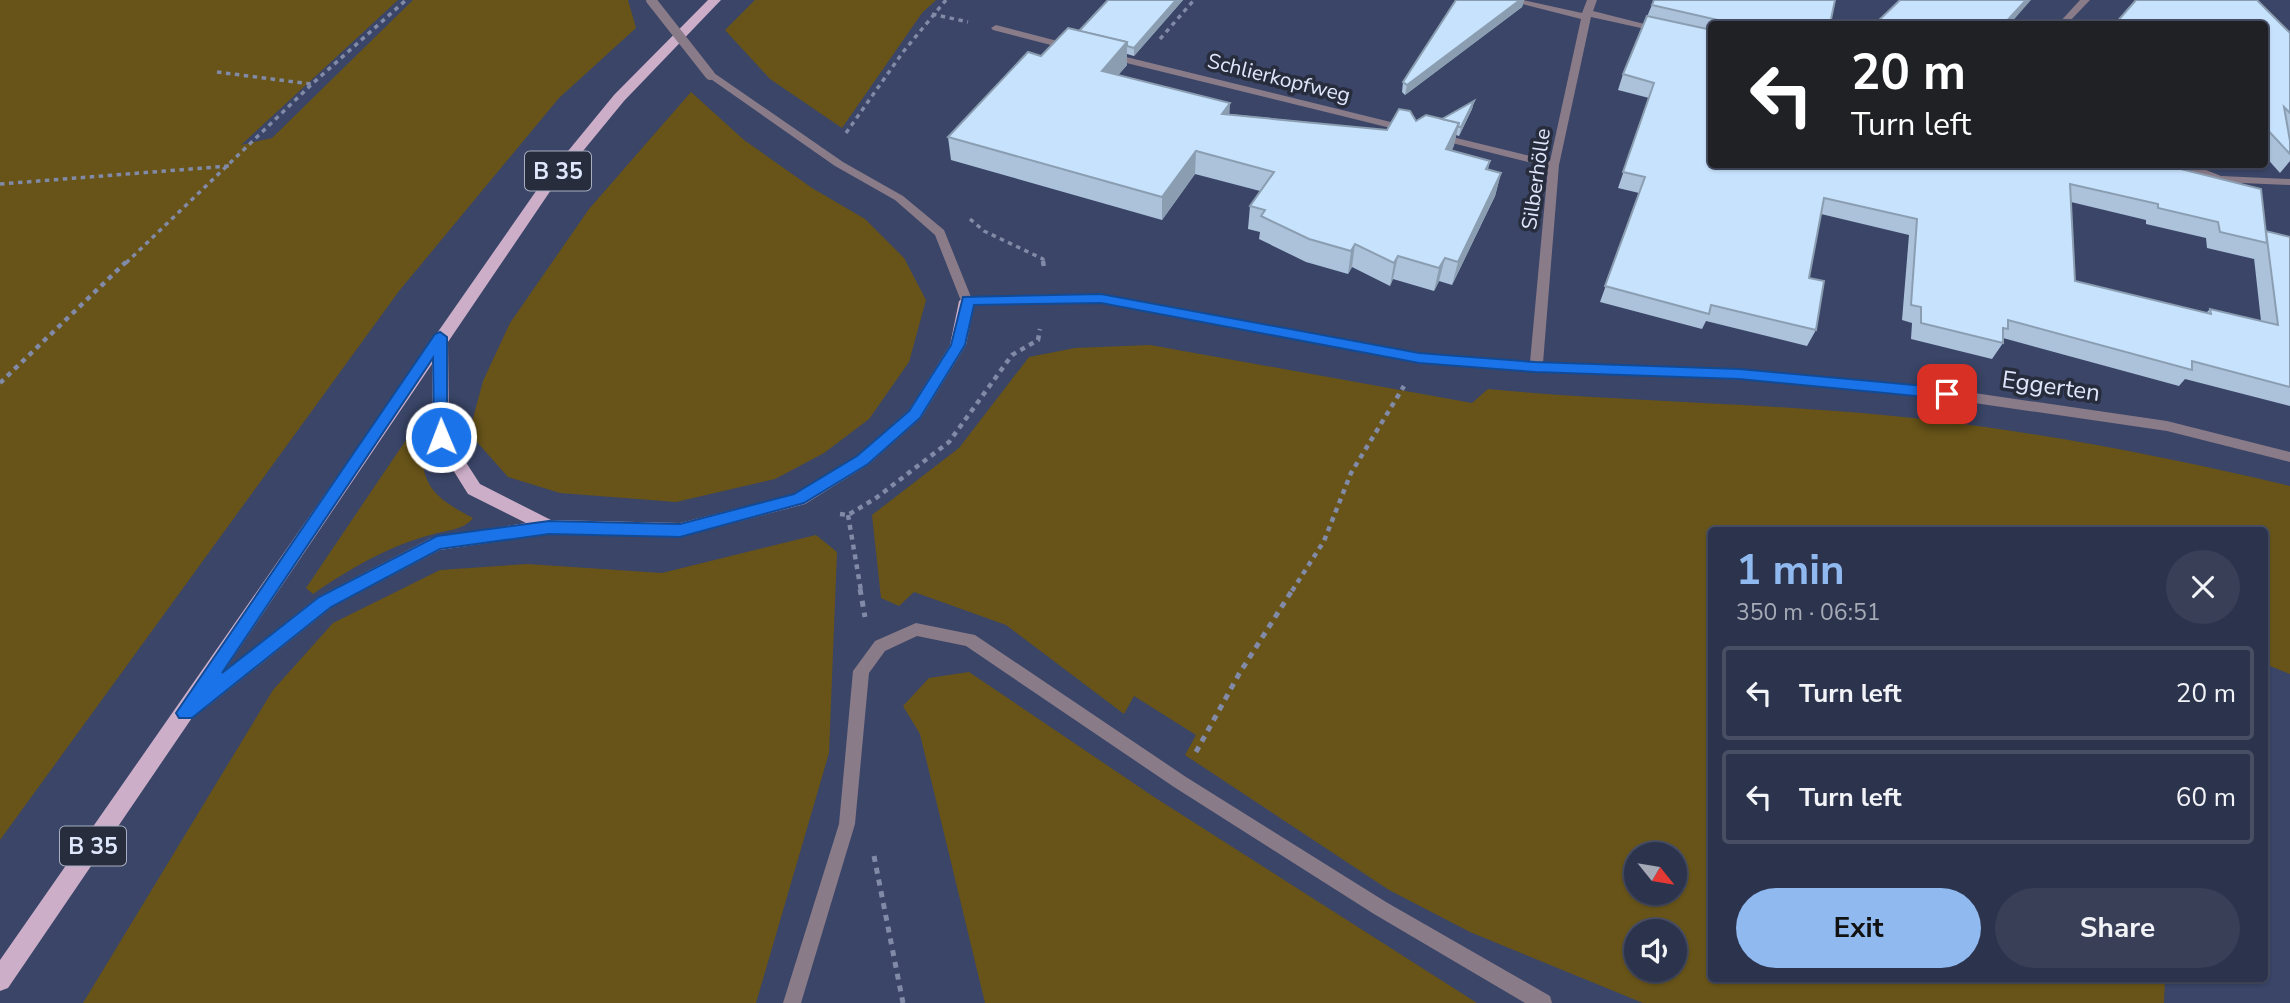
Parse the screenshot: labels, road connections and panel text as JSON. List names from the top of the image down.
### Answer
{
  "streets": {
    "main road": ["B 35"],
    "street": ["Schlierkopfweg", "Silberhölle", "Eggerten"]
  },
  "crossings": [
    ["Schlierkopfweg", "Silberhölle"],
    ["Silberhölle", "Eggerten"]
  ],
  "north": "bottom right",
  "page": {
    "turn": ["20 m", "Turn left"],
    "heading": ["1 min", "350 m · 06:51"],
    "list": [
      {
        "name": "Turn left",
        "value": "20 m"
      },
      {
        "name": "Turn left",
        "value": "60 m"
      }
    ],
    "buttons": ["Exit", "Share"]
  }
}
